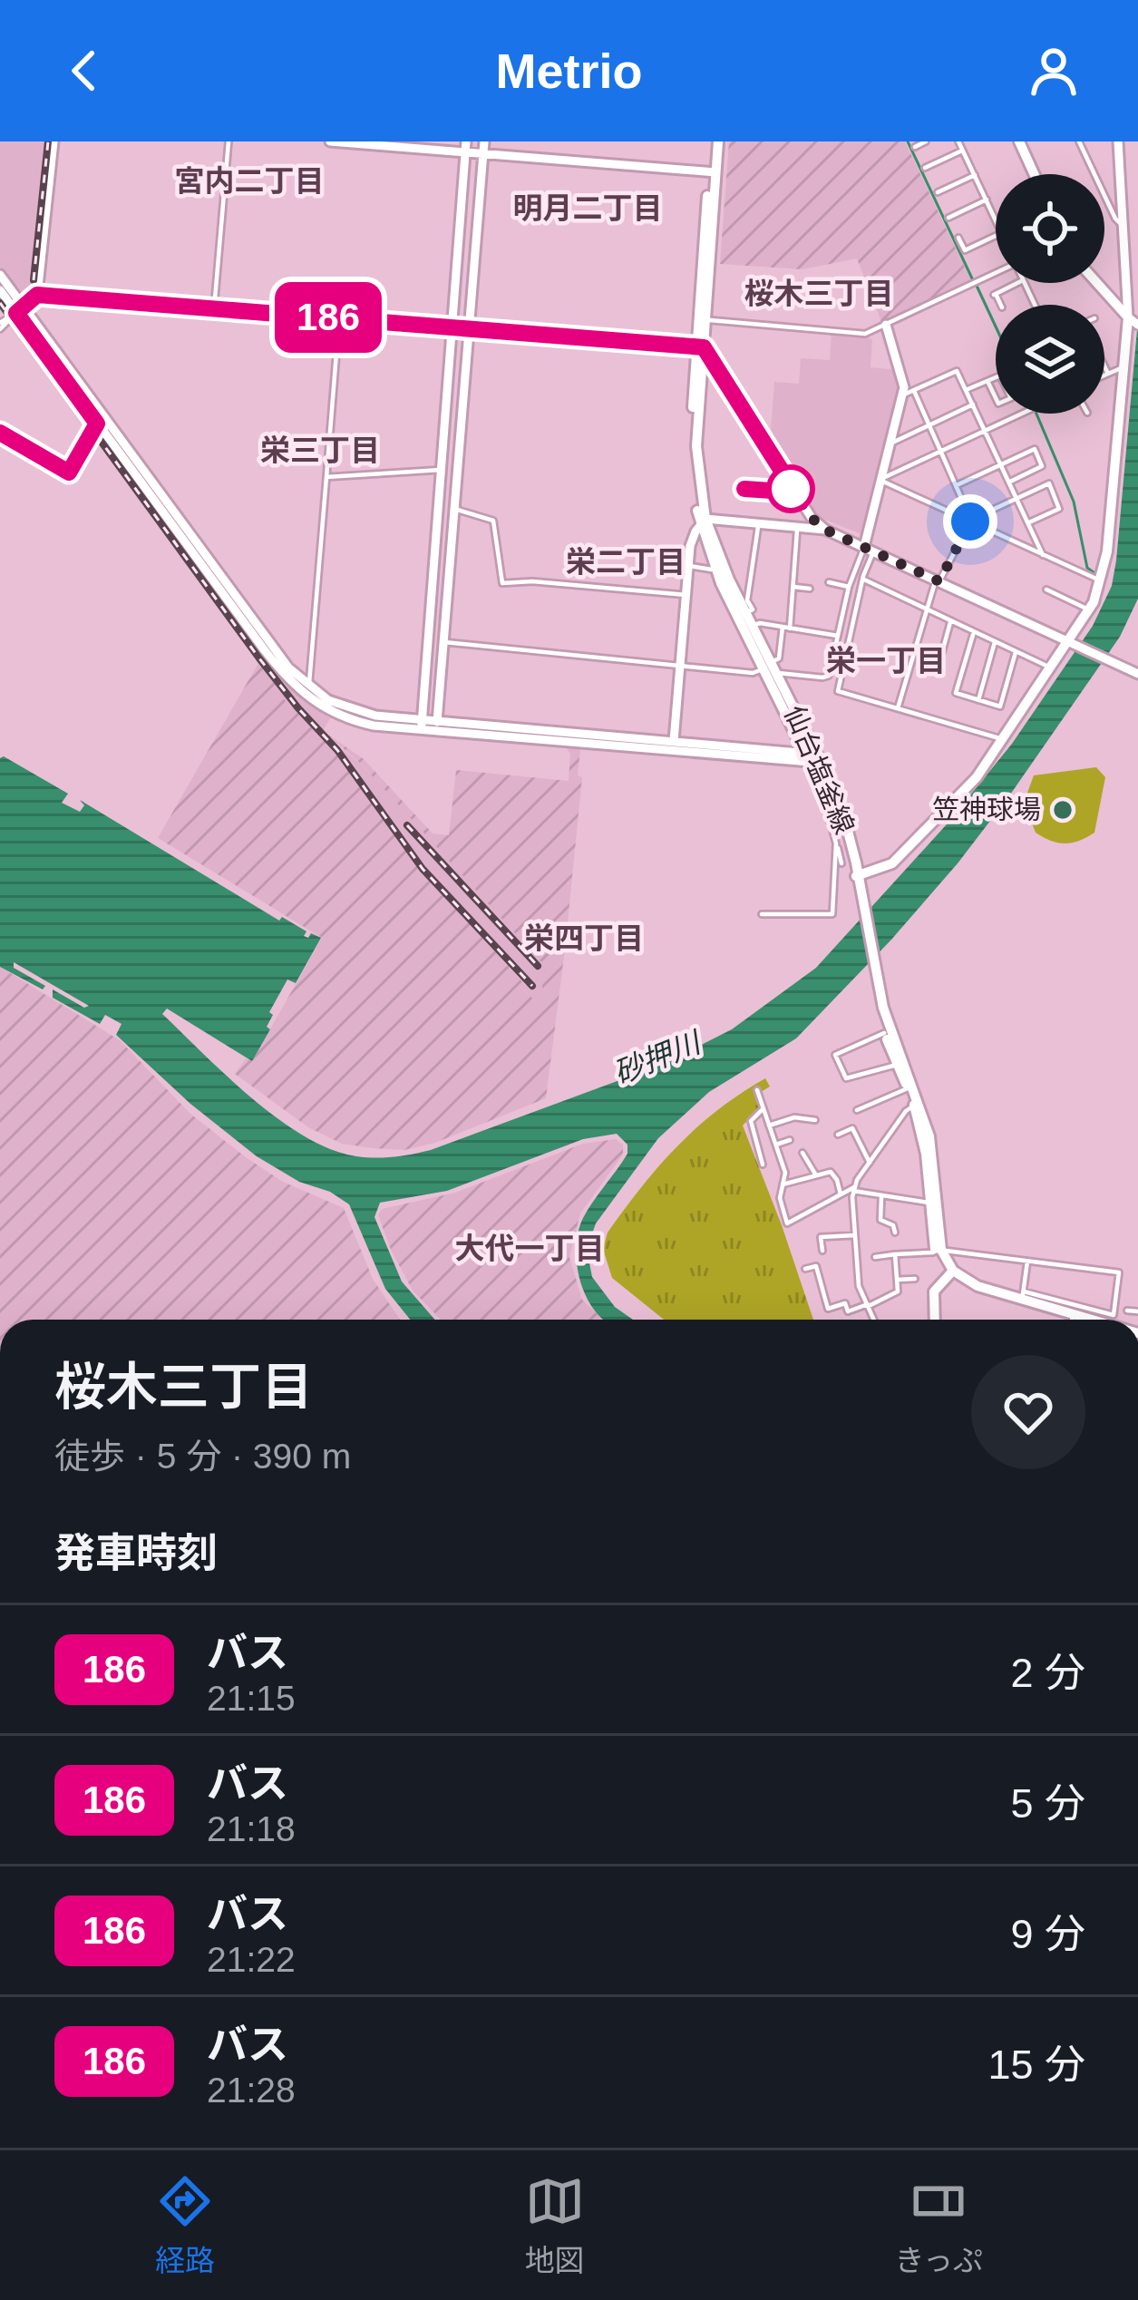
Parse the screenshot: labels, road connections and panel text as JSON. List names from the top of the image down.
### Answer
{
  "streets": {
    "main road": ["仙台塩釜線"]
  },
  "districts": [
    "宮内二丁目",
    "明月二丁目",
    "桜木三丁目",
    "栄三丁目",
    "栄二丁目",
    "栄一丁目",
    "栄四丁目",
    "大代一丁目"
  ],
  "water": ["砂押川"],
  "places": ["笠神球場"],
  "lines": ["bus line 186"],
  "page": {
    "header": "Metrio",
    "on_map": "186",
    "heading": [
      ["桜木三丁目", "徒歩 · 5 分 · 390 m"],
      "発車時刻"
    ],
    "list": [
      {
        "mark": "186",
        "name": "バス",
        "note": "21:15",
        "value": "2 分"
      },
      {
        "mark": "186",
        "name": "バス",
        "note": "21:18",
        "value": "5 分"
      },
      {
        "mark": "186",
        "name": "バス",
        "note": "21:22",
        "value": "9 分"
      },
      {
        "mark": "186",
        "name": "バス",
        "note": "21:28",
        "value": "15 分"
      }
    ],
    "tabs": ["経路", "地図", "きっぷ"]
  }
}
